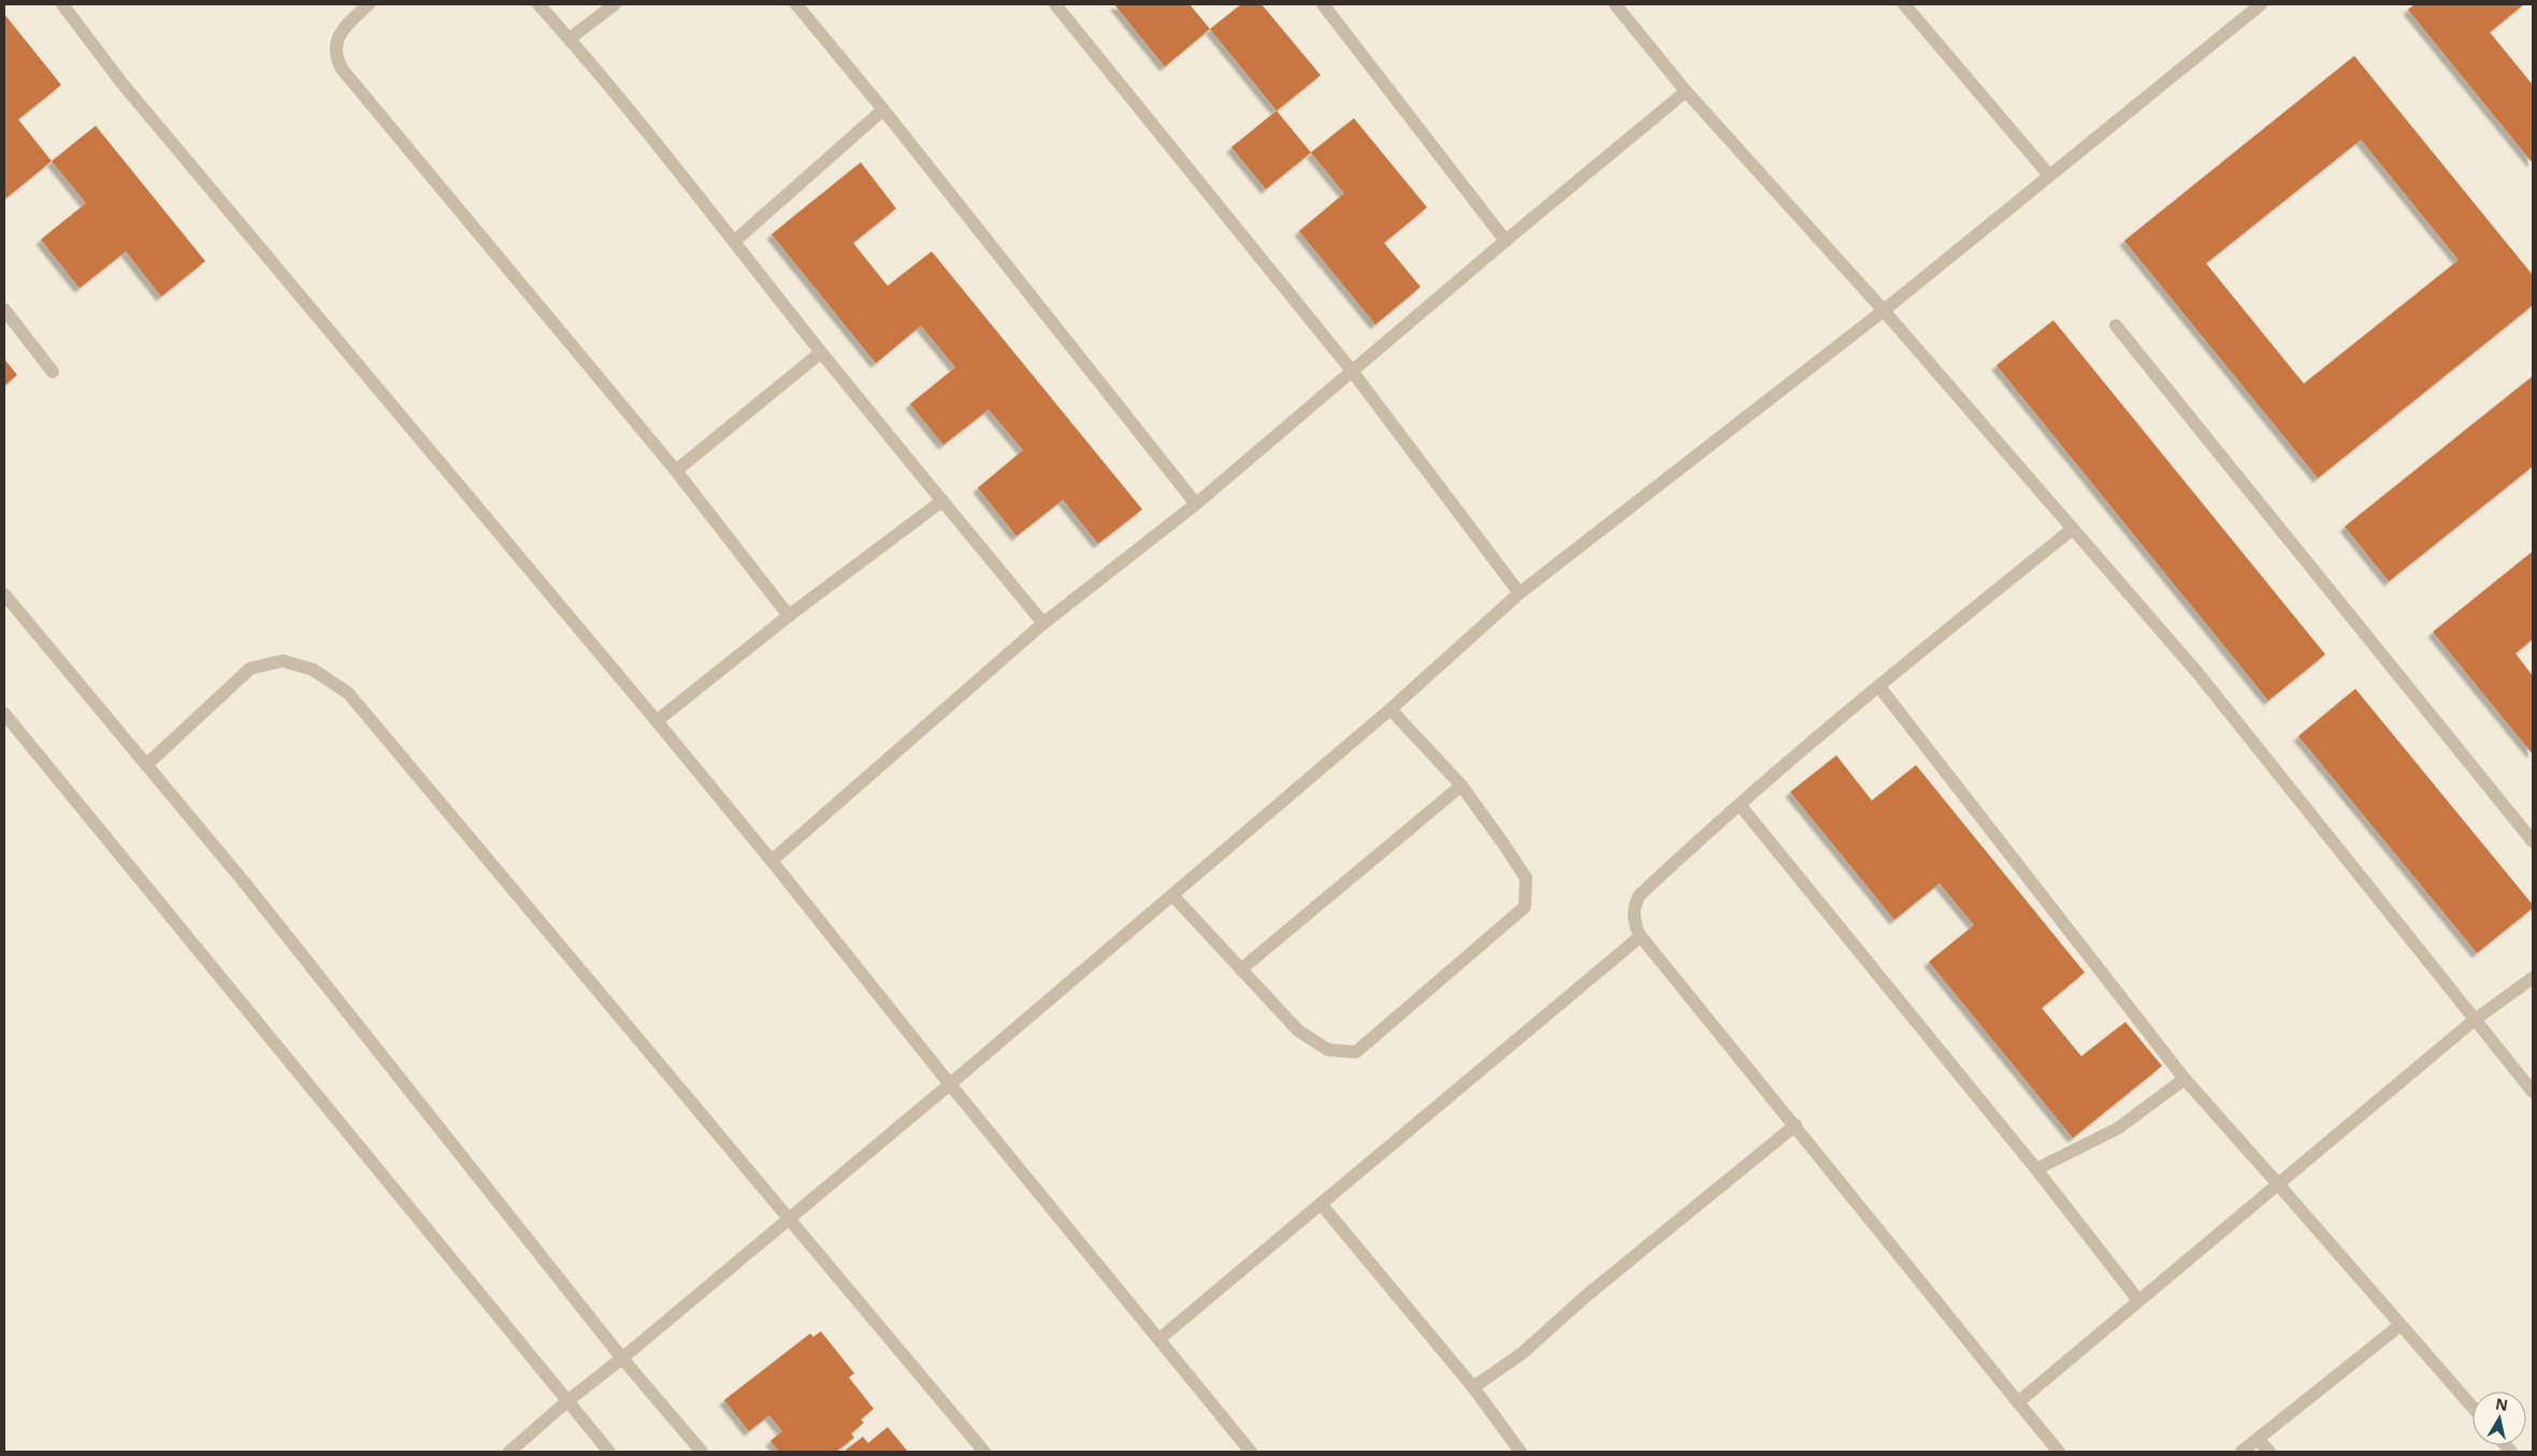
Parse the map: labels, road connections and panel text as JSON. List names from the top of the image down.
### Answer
{
  "north": "top"
}
